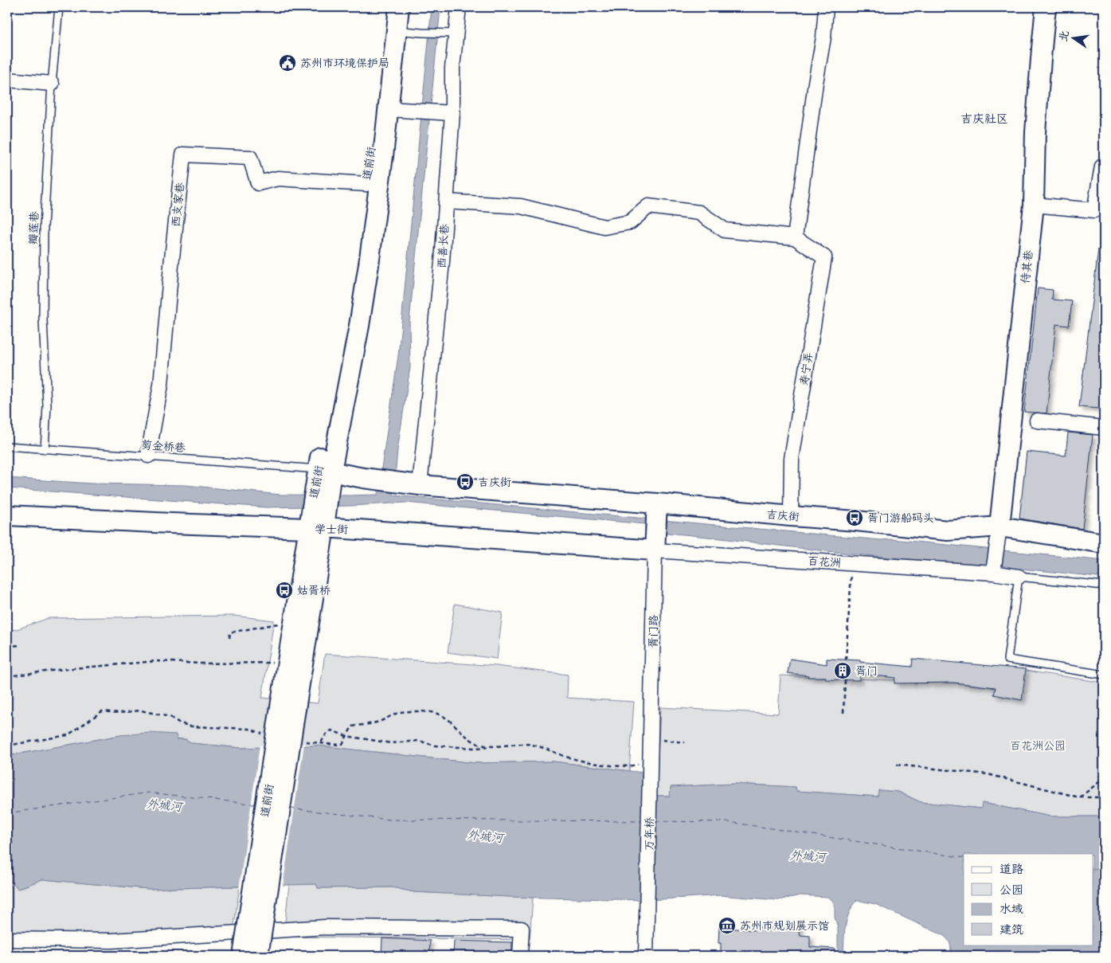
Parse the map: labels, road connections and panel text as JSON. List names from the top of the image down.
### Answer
{
  "streets": {
    "street": [
      "道前街",
      "西支家巷",
      "西善长巷",
      "侍其巷",
      "寿宁弄",
      "吉庆街",
      "学士街",
      "百花洲",
      "胥门路",
      "万年桥"
    ],
    "lane": ["瓣莲巷", "剪金桥巷"]
  },
  "crossings": [
    ["道前街", "西支家巷"],
    ["道前街", "剪金桥巷"],
    ["道前街", "吉庆街"],
    ["道前街", "学士街"],
    ["西支家巷", "剪金桥巷"],
    ["瓣莲巷", "剪金桥巷"],
    ["西善长巷", "吉庆街"],
    ["侍其巷", "吉庆街"],
    ["寿宁弄", "吉庆街"],
    ["剪金桥巷", "吉庆街"],
    ["吉庆街", "胥门路"],
    ["学士街", "百花洲"],
    ["学士街", "胥门路"],
    ["百花洲", "胥门路"],
    ["胥门路", "万年桥"]
  ],
  "districts": ["吉庆社区"],
  "water": ["外城河"],
  "parks": ["百花洲公园"],
  "places": {
    "public building": ["苏州市环境保护局"],
    "bus stop": ["吉庆街", "胥门游船码头", "姑胥桥"],
    "building": ["胥门"],
    "museum": ["苏州市规划展示馆"]
  },
  "legend": [
    "道路",
    "公园",
    "水域",
    "建筑"
  ],
  "north": "left"
}
